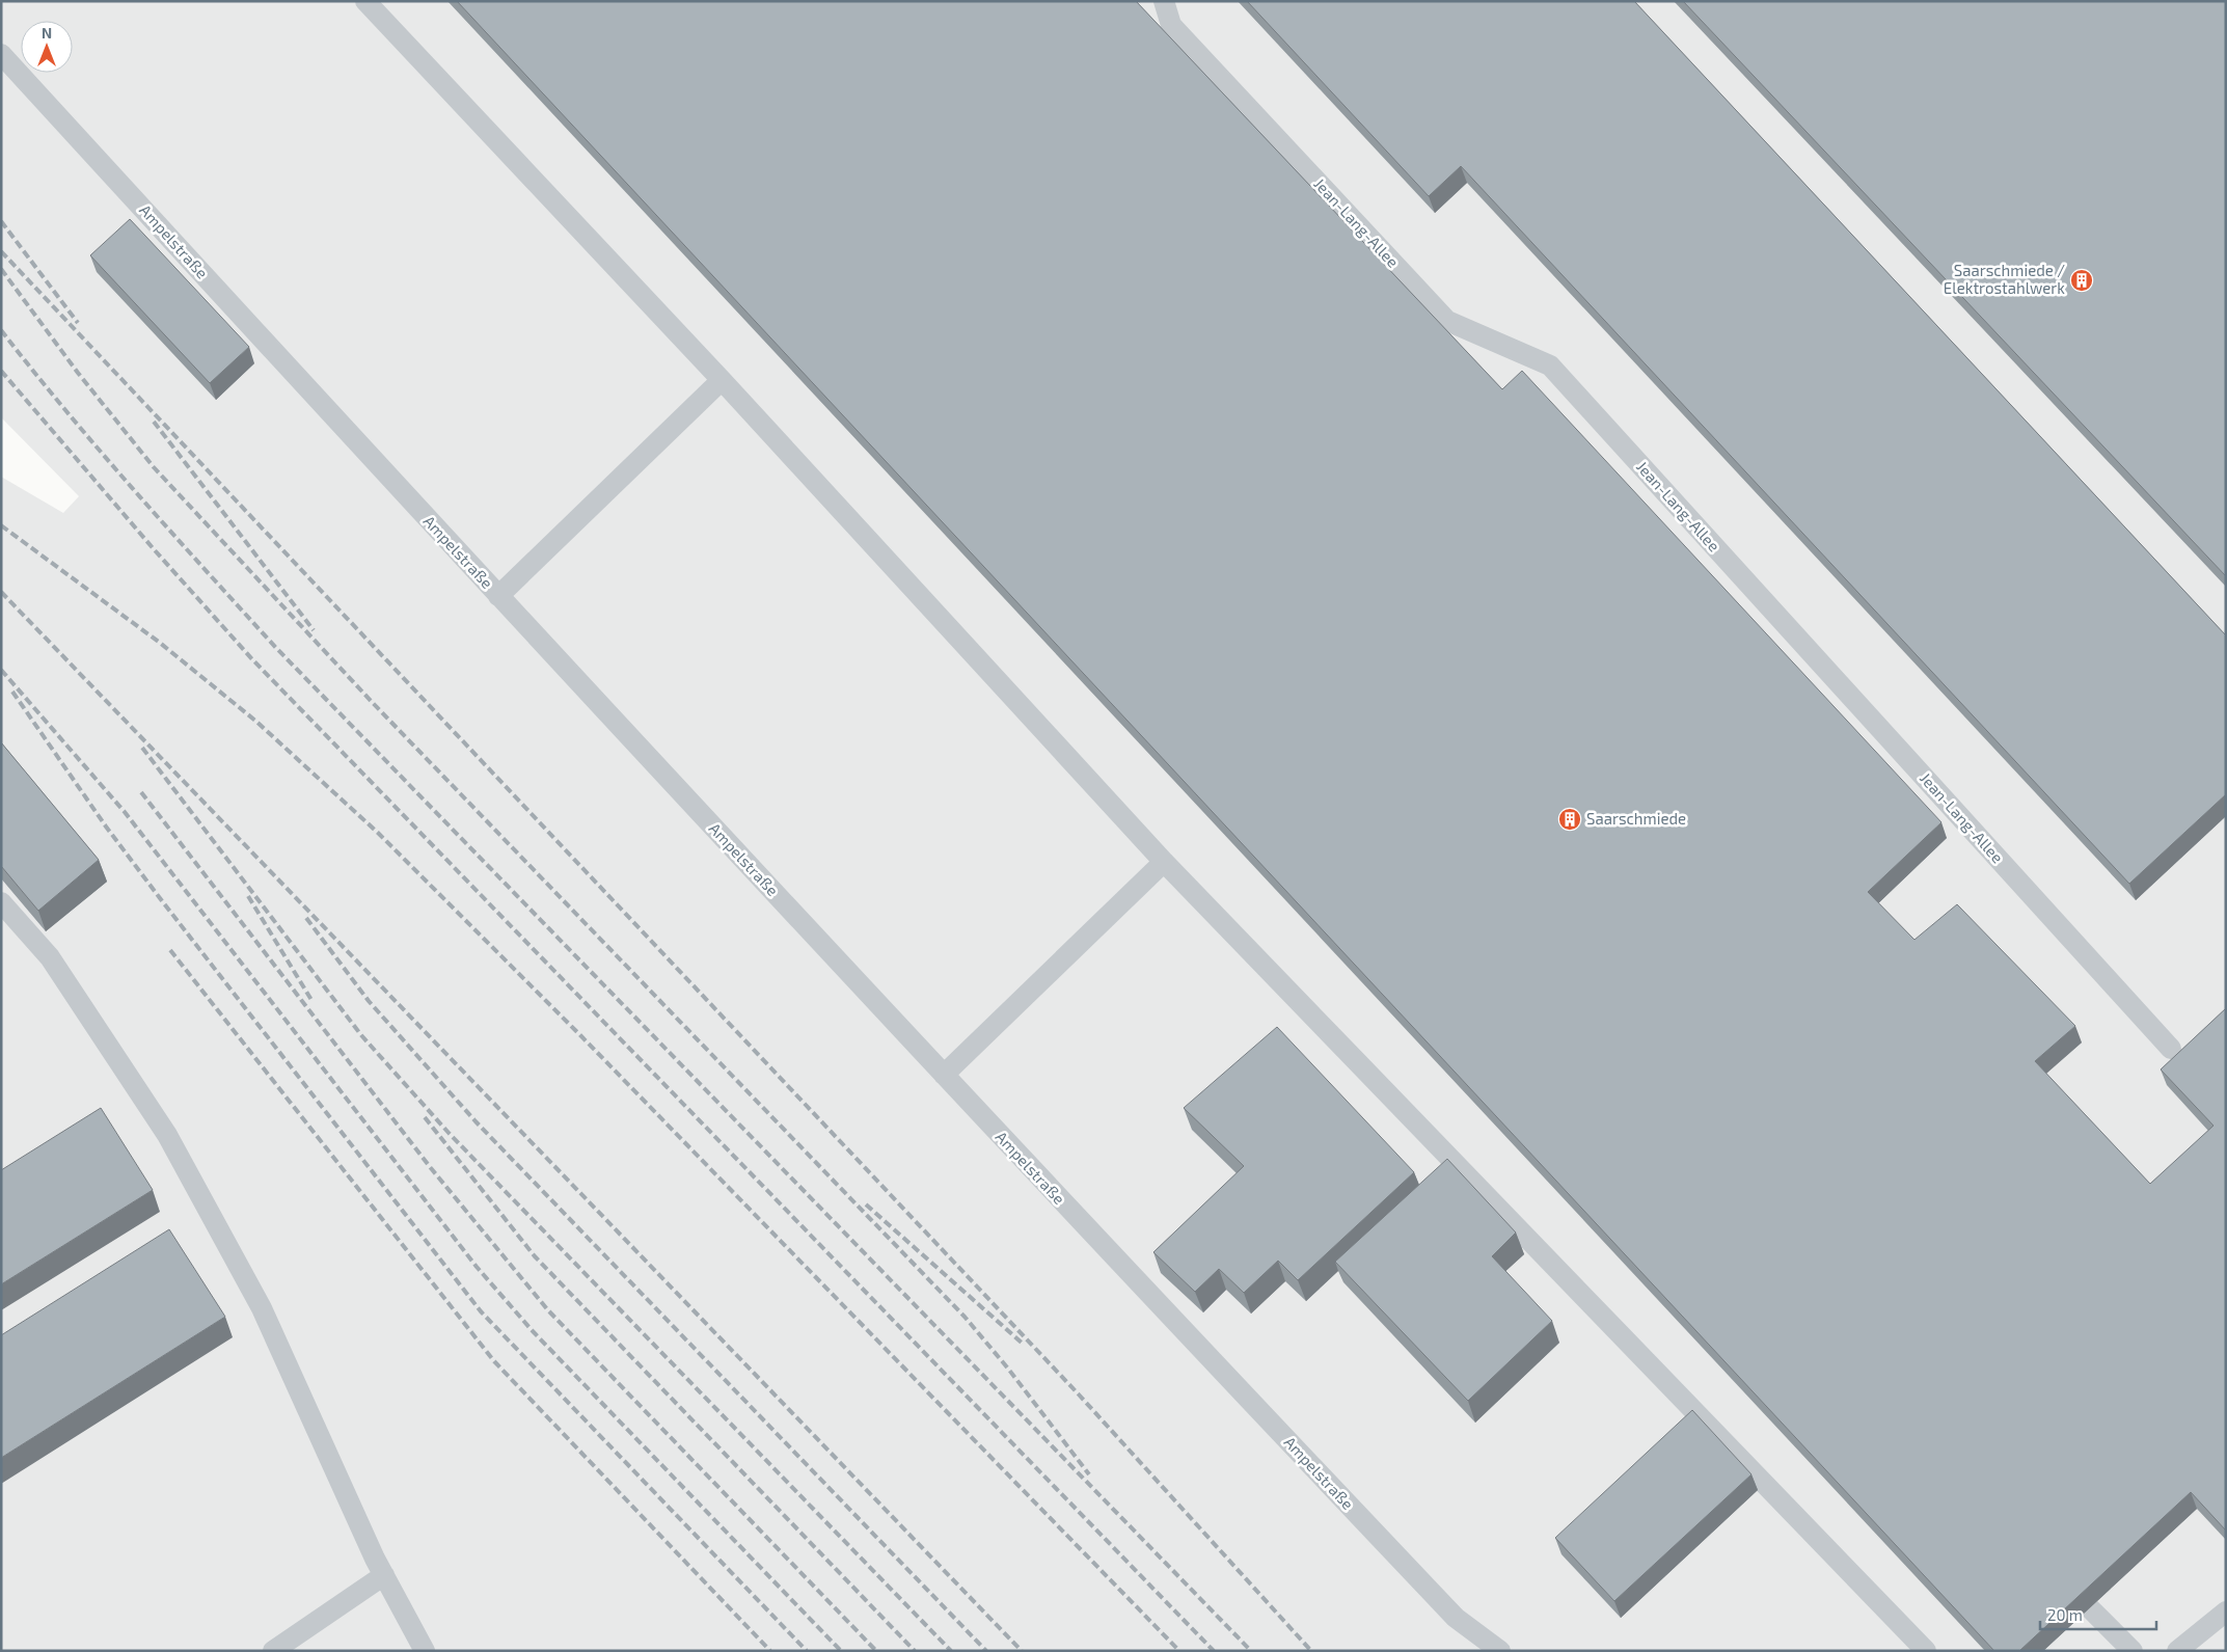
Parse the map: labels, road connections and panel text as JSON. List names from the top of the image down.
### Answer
{
  "streets": {
    "lane": ["Jean-Lang-Allee", "Ampelstraße"]
  },
  "places": {
    "building": ["Saarschmiede / Elektrostahlwerk", "Saarschmiede"]
  },
  "scale_bar": "20 m",
  "north": "top"
}
